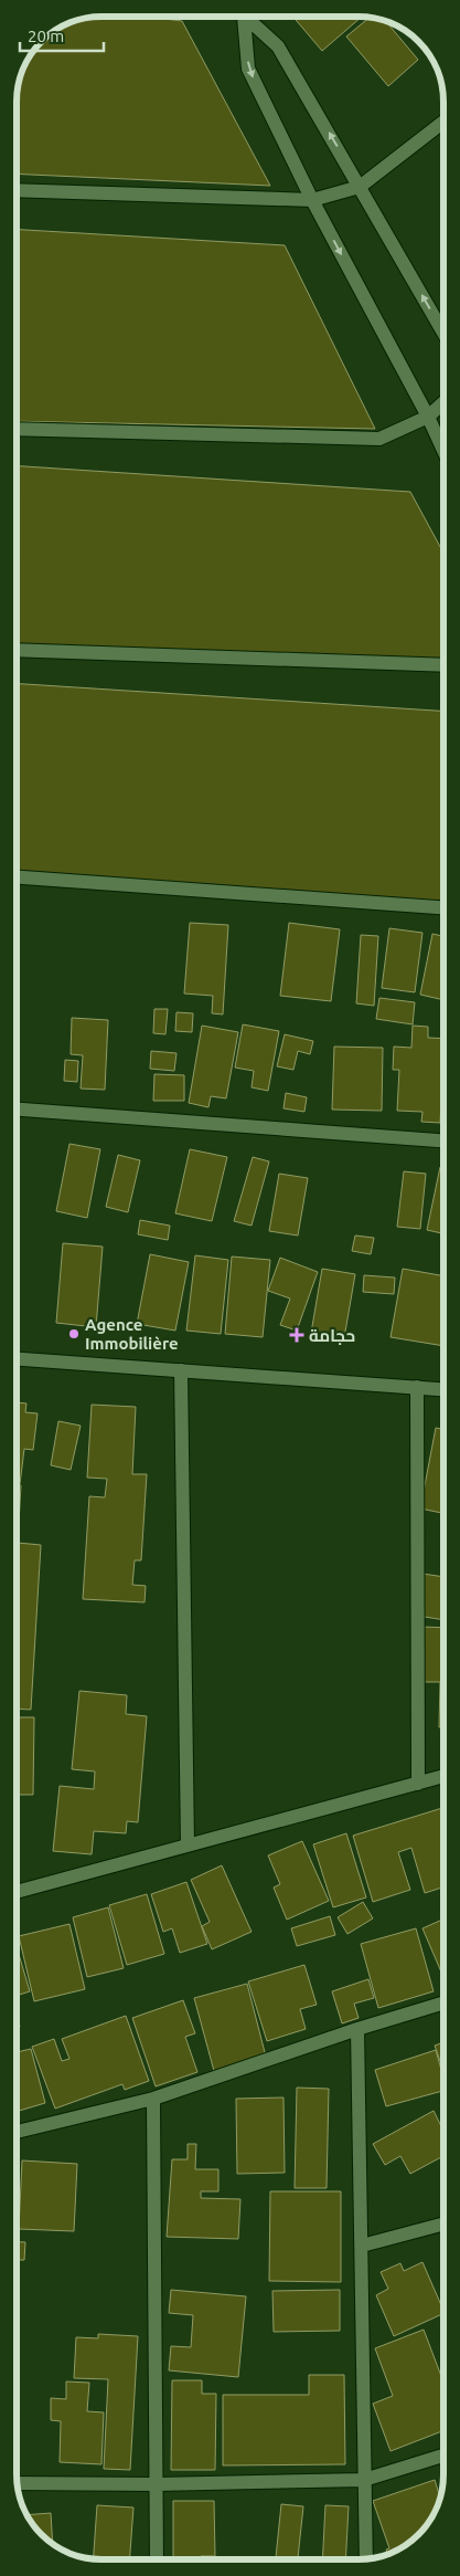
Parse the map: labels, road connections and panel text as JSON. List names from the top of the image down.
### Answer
{
  "places": {
    "other": ["Agence Immobilière"],
    "health": ["حجامة"]
  },
  "scale_bar": "20 m"
}
